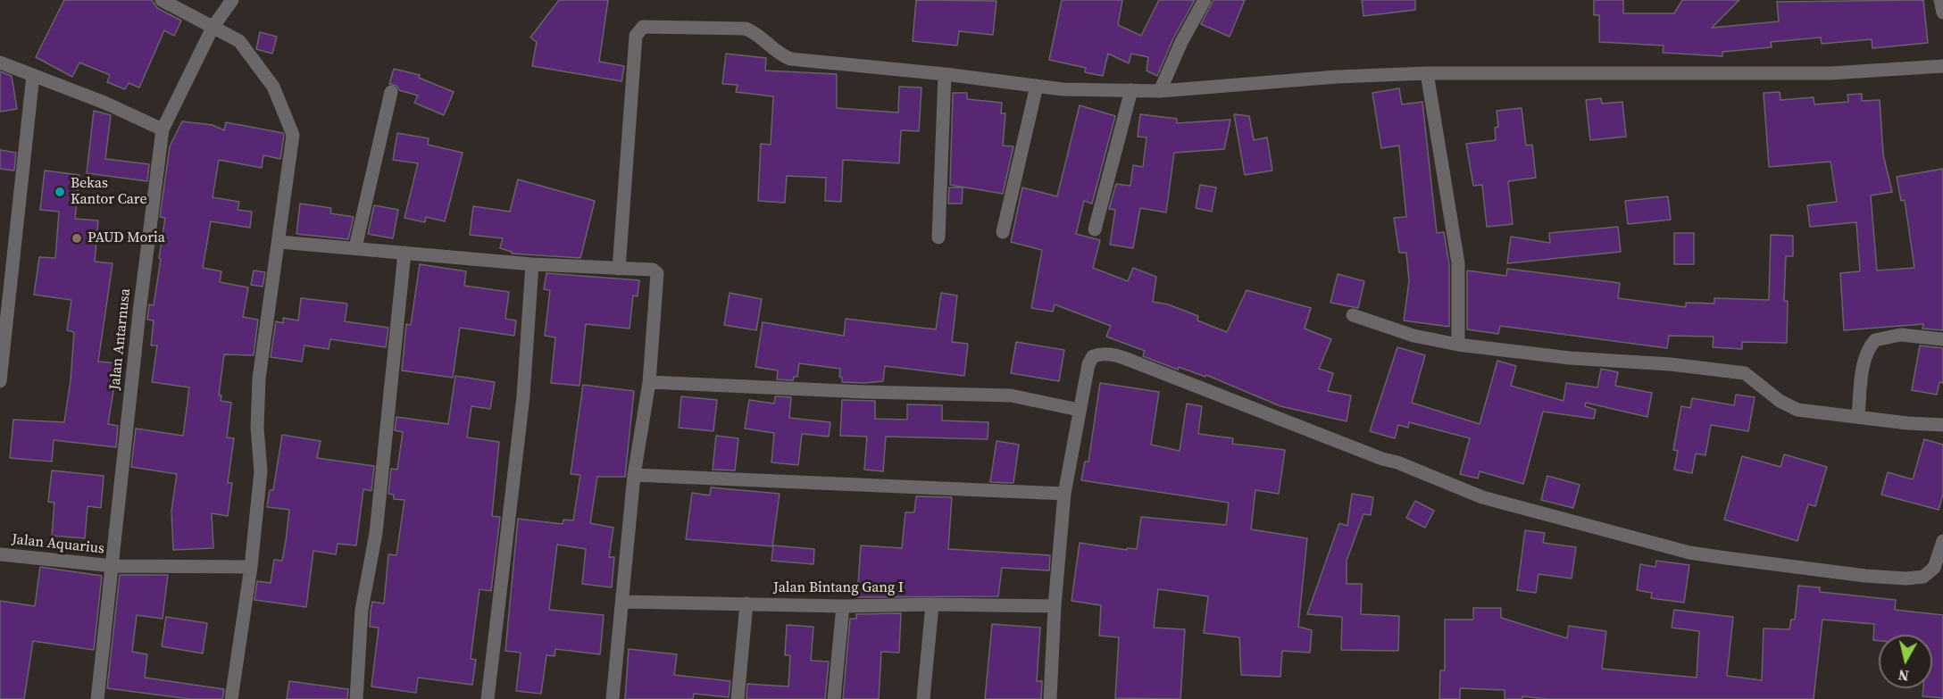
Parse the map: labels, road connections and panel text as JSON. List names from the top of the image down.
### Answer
{
  "streets": {
    "street": ["Jalan Antarnusa", "Jalan Aquarius", "Jalan Bintang Gang I"]
  },
  "crossings": [
    ["Jalan Antarnusa", "Jalan Aquarius"]
  ],
  "places": ["Bekas Kantor Care", "PAUD Moria"],
  "north": "bottom"
}
